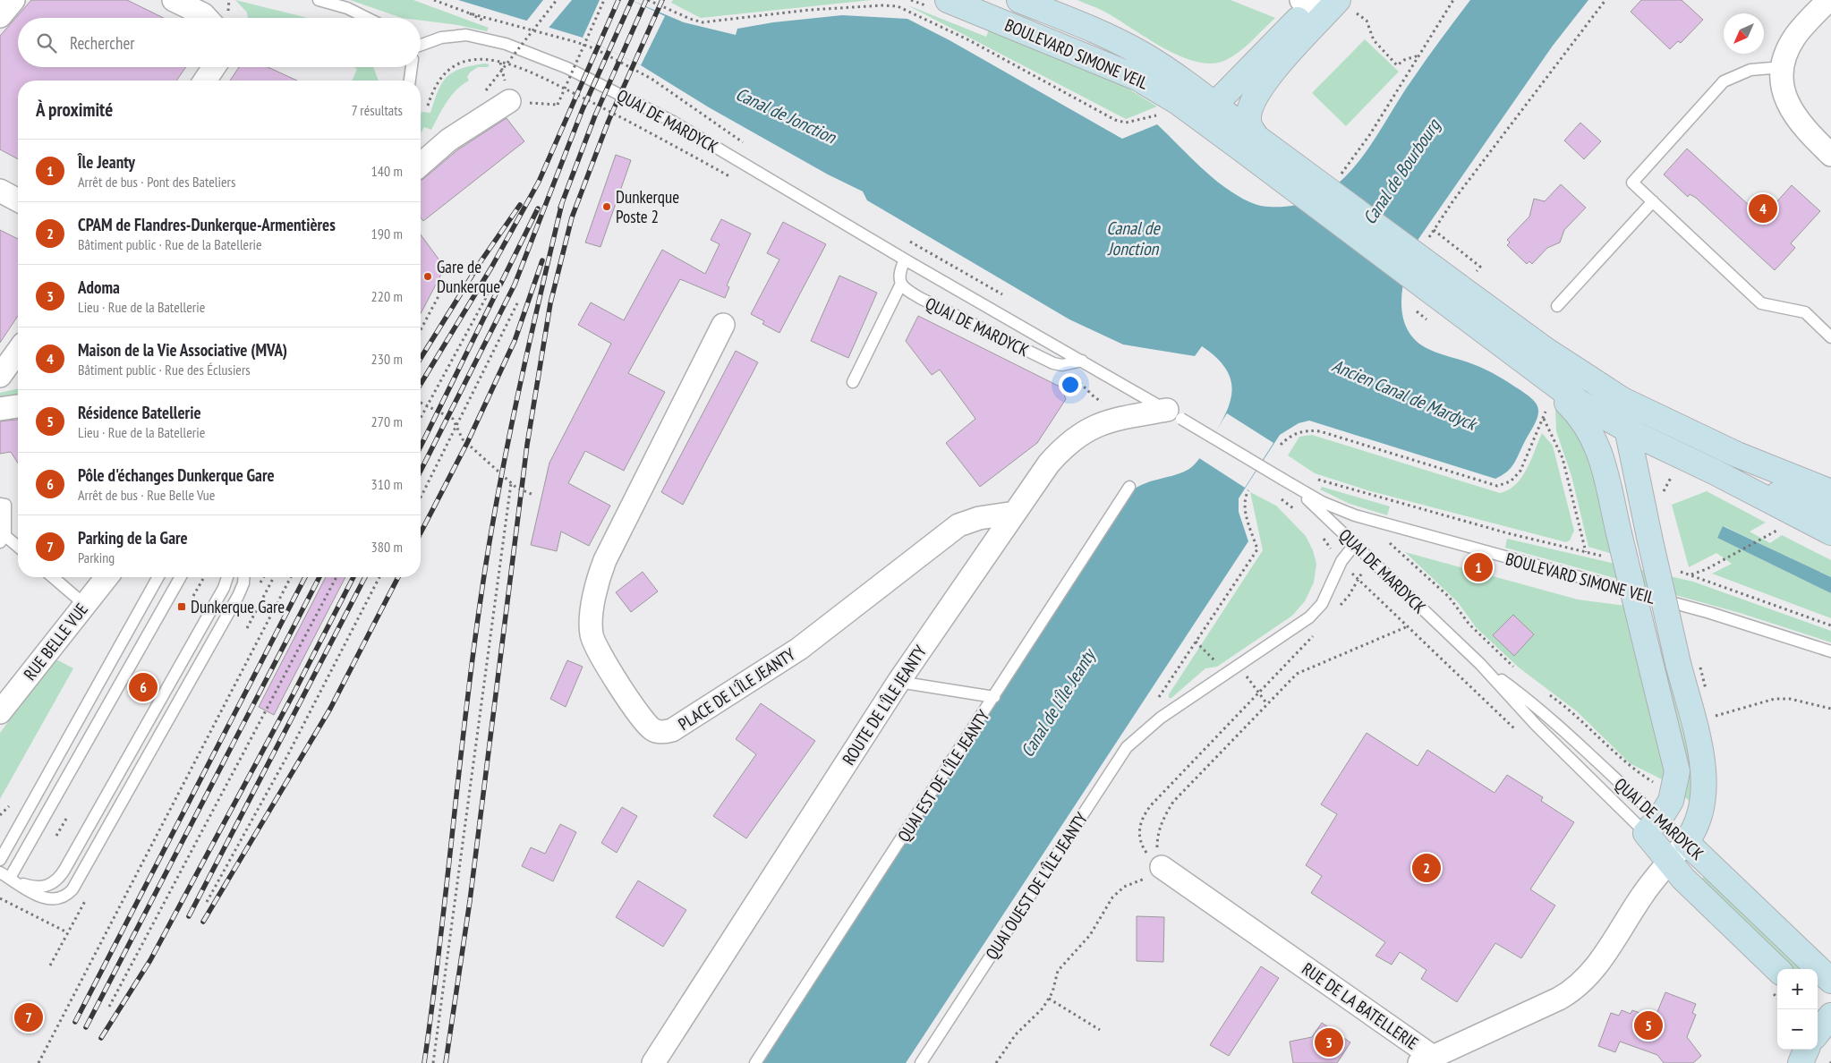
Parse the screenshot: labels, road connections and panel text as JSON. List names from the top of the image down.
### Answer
{
  "streets": {
    "main road": ["BOULEVARD SIMONE VEIL", "QUAI DE MARDYCK"],
    "street": [
      "RUE BELLE VUE",
      "PLACE DE L'ÎLE JEANTY",
      "ROUTE DE L'ÎLE JEANTY",
      "RUE DE LA BATELLERIE"
    ],
    "lane": ["QUAI EST DE L'ÎLE JEANTY", "QUAI OUEST DE L'ÎLE JEANTY"]
  },
  "crossings": [
    ["BOULEVARD SIMONE VEIL", "QUAI DE MARDYCK"],
    ["QUAI DE MARDYCK", "ROUTE DE L'ÎLE JEANTY"],
    ["QUAI DE MARDYCK", "RUE DE LA BATELLERIE"],
    ["PLACE DE L'ÎLE JEANTY", "ROUTE DE L'ÎLE JEANTY"]
  ],
  "water": [
    "Canal de Jonction",
    "Canal de Bourbourg",
    "Ancien Canal de Mardyck",
    "Canal de l'Île Jeanty"
  ],
  "places": {
    "other": ["Dunkerque Poste 2", "Gare de Dunkerque"],
    "transit": ["Dunkerque Gare"]
  },
  "north": "bottom left",
  "page": {
    "search": "Rechercher",
    "heading": ["À proximité", "7 résultats"],
    "list": [
      {
        "mark": "1",
        "name": "Île Jeanty",
        "note": "Arrêt de bus · Pont des Bateliers",
        "value": "140 m"
      },
      {
        "mark": "2",
        "name": "CPAM de Flandres-Dunkerque-Armentières",
        "note": "Bâtiment public · Rue de la Batellerie",
        "value": "190 m"
      },
      {
        "mark": "3",
        "name": "Adoma",
        "note": "Lieu · Rue de la Batellerie",
        "value": "220 m"
      },
      {
        "mark": "4",
        "name": "Maison de la Vie Associative (MVA)",
        "note": "Bâtiment public · Rue des Éclusiers",
        "value": "230 m"
      },
      {
        "mark": "5",
        "name": "Résidence Batellerie",
        "note": "Lieu · Rue de la Batellerie",
        "value": "270 m"
      },
      {
        "mark": "6",
        "name": "Pôle d'échanges Dunkerque Gare",
        "note": "Arrêt de bus · Rue Belle Vue",
        "value": "310 m"
      },
      {
        "mark": "7",
        "name": "Parking de la Gare",
        "note": "Parking",
        "value": "380 m"
      }
    ],
    "pins": [
      "4",
      "1",
      "6",
      "2",
      "7",
      "5",
      "3"
    ],
    "map_buttons": ["+", "−"]
  }
}
